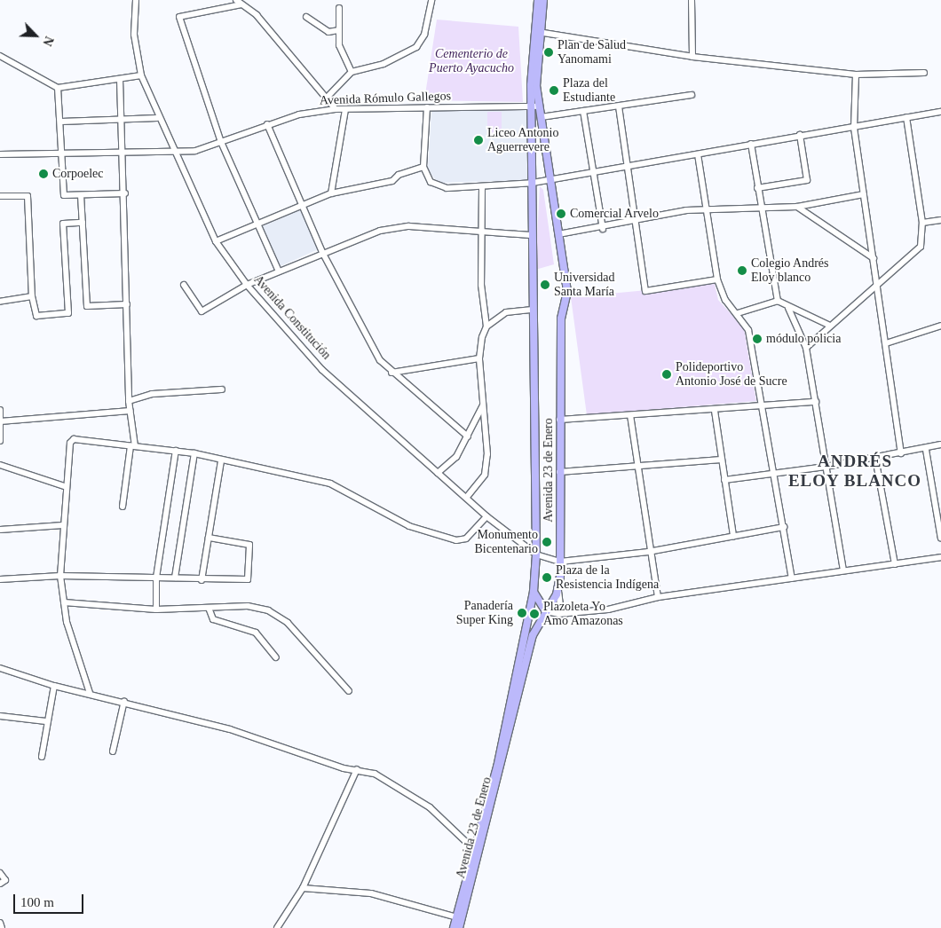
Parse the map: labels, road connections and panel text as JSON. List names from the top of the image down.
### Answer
{
  "streets": {
    "main road": ["Avenida 23 de Enero"],
    "street": ["Avenida Rómulo Gallegos", "Avenida Constitución"]
  },
  "crossings": [
    ["Avenida Rómulo Gallegos", "Avenida Constitución"],
    ["Avenida Rómulo Gallegos", "Avenida 23 de Enero"],
    ["Avenida Constitución", "Avenida 23 de Enero"]
  ],
  "districts": ["ANDRÉS ELOY BLANCO"],
  "parks": ["Cementerio de Puerto Ayacucho"],
  "places": [
    "Plan de Salud Yanomami",
    "Plaza del Estudiante",
    "Liceo Antonio Aguerrevere",
    "Corpoelec",
    "Comercial Arvelo",
    "Colegio Andrés Eloy blanco",
    "Universidad Santa María",
    "módulo policia",
    "Polideportivo Antonio José de Sucre",
    "Monumento Bicentenario",
    "Plaza de la Resistencia Indígena",
    "Panadería Super King",
    "Plazoleta Yo Amo Amazonas"
  ],
  "scale_bar": "100 m",
  "north": "bottom right"
}
